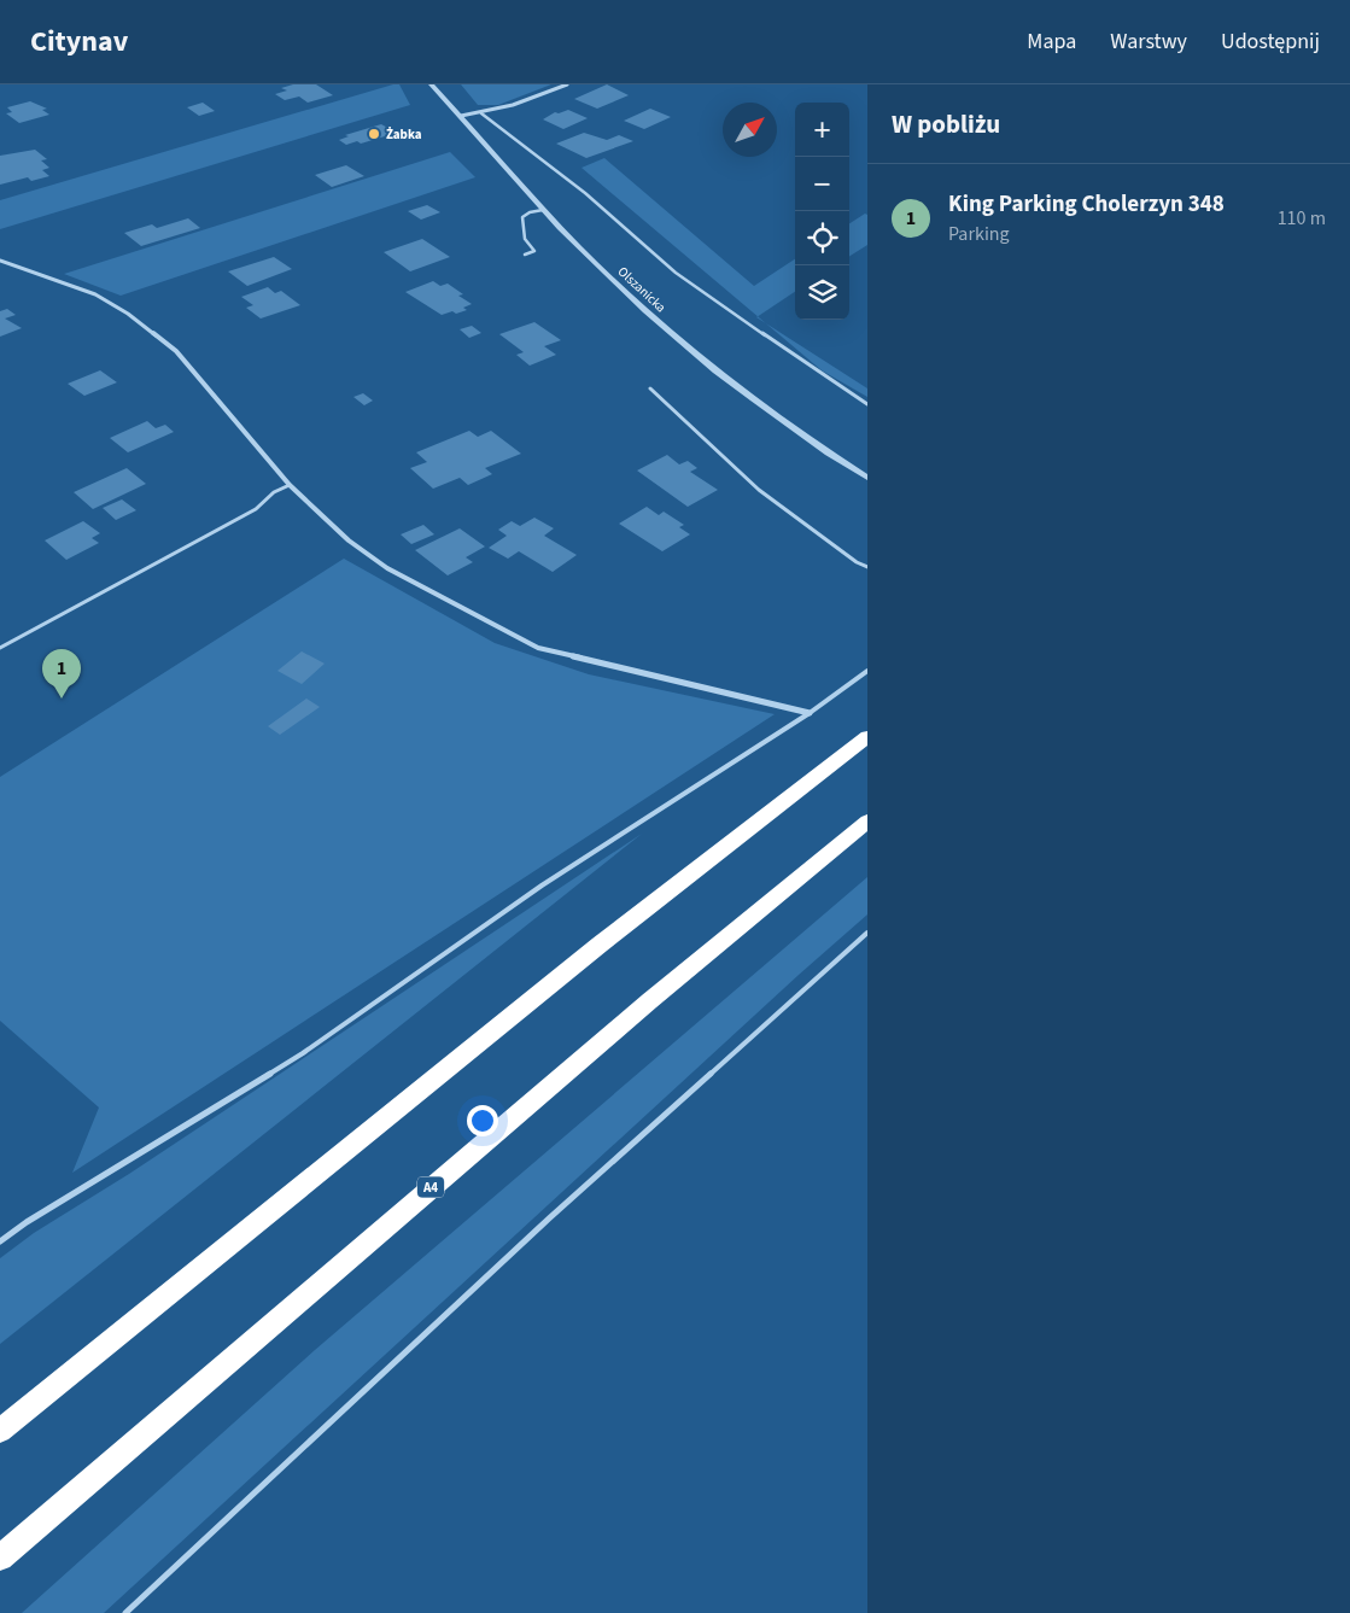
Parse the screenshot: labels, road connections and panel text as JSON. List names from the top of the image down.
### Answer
{
  "streets": {
    "highway": ["A4"],
    "street": ["Olszanicka"]
  },
  "places": ["Żabka"],
  "north": "top right",
  "page": {
    "header": "Citynav",
    "nav": ["Mapa", "Warstwy", "Udostępnij"],
    "heading": "W pobliżu",
    "map_buttons": ["+", "−"],
    "list": [
      {
        "mark": "1",
        "name": "King Parking Cholerzyn 348",
        "note": "Parking",
        "value": "110 m"
      }
    ],
    "pins": "1"
  }
}
